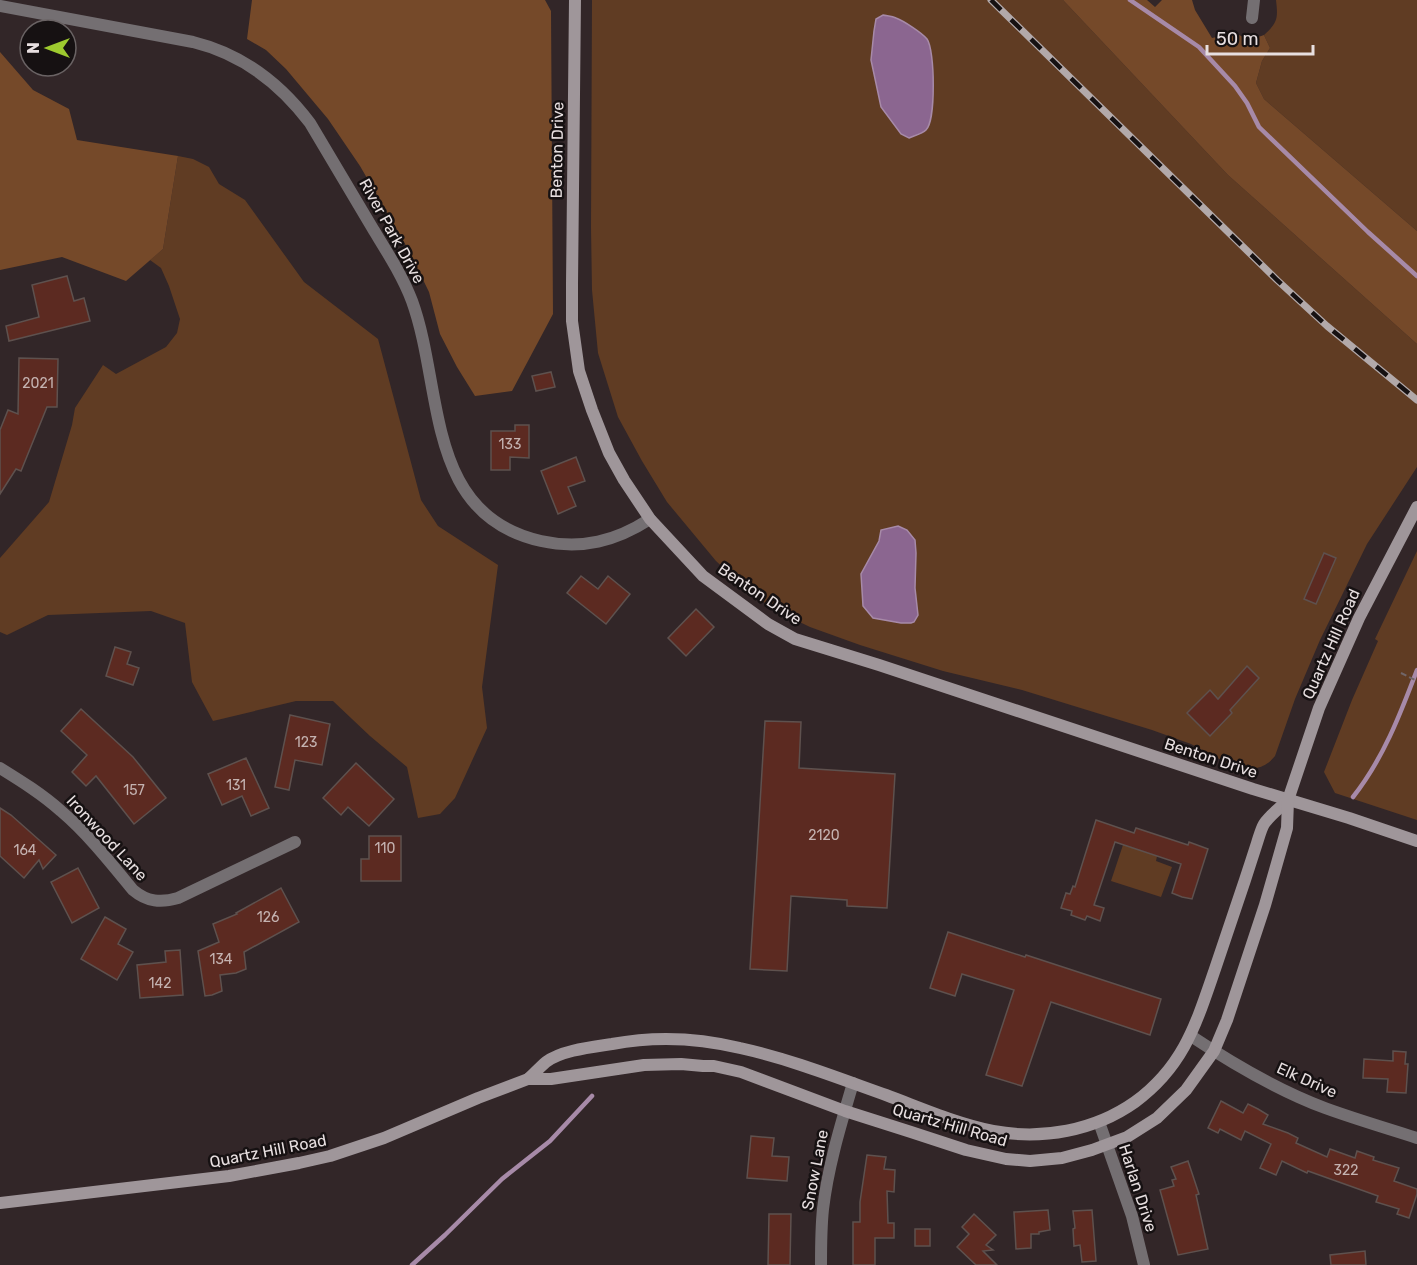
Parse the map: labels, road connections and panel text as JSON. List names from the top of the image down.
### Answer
{
  "streets": {
    "main road": ["Benton Drive", "Quartz Hill Road"],
    "street": [
      "River Park Drive",
      "Ironwood Lane",
      "Elk Drive",
      "Snow Lane",
      "Harlan Drive"
    ]
  },
  "crossings": [
    ["Benton Drive", "River Park Drive"],
    ["Benton Drive", "Quartz Hill Road"],
    ["Quartz Hill Road", "Elk Drive"],
    ["Quartz Hill Road", "Snow Lane"],
    ["Quartz Hill Road", "Harlan Drive"]
  ],
  "house_numbers": [
    "2021",
    "133",
    "123",
    "131",
    "157",
    "2120",
    "110",
    "164",
    "126",
    "134",
    "142",
    "322"
  ],
  "scale_bar": "50 m",
  "north": "left"
}
